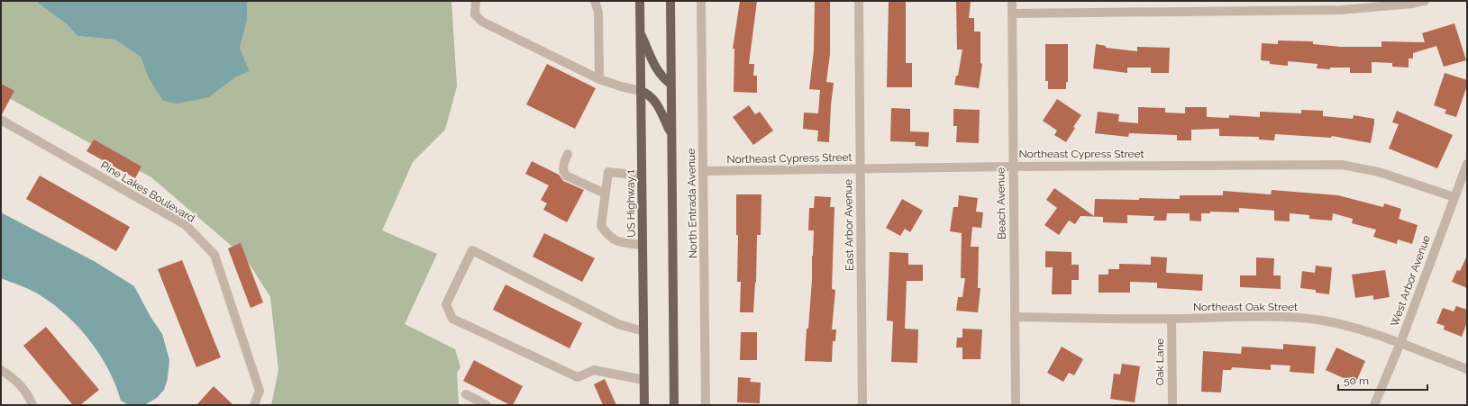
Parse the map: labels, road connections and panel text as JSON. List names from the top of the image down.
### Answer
{
  "streets": {
    "main road": ["US Highway 1"],
    "street": [
      "Northeast Cypress Street",
      "Pine Lakes Boulevard",
      "North Entrada Avenue",
      "Beach Avenue",
      "East Arbor Avenue",
      "West Arbor Avenue",
      "Northeast Oak Street",
      "Oak Lane"
    ]
  },
  "crossings": [
    ["Northeast Cypress Street", "North Entrada Avenue"],
    ["Northeast Cypress Street", "Beach Avenue"],
    ["Northeast Cypress Street", "East Arbor Avenue"],
    ["Northeast Cypress Street", "West Arbor Avenue"],
    ["Beach Avenue", "Northeast Oak Street"],
    ["West Arbor Avenue", "Northeast Oak Street"],
    ["Northeast Oak Street", "Oak Lane"]
  ],
  "scale_bar": "50 m"
}
